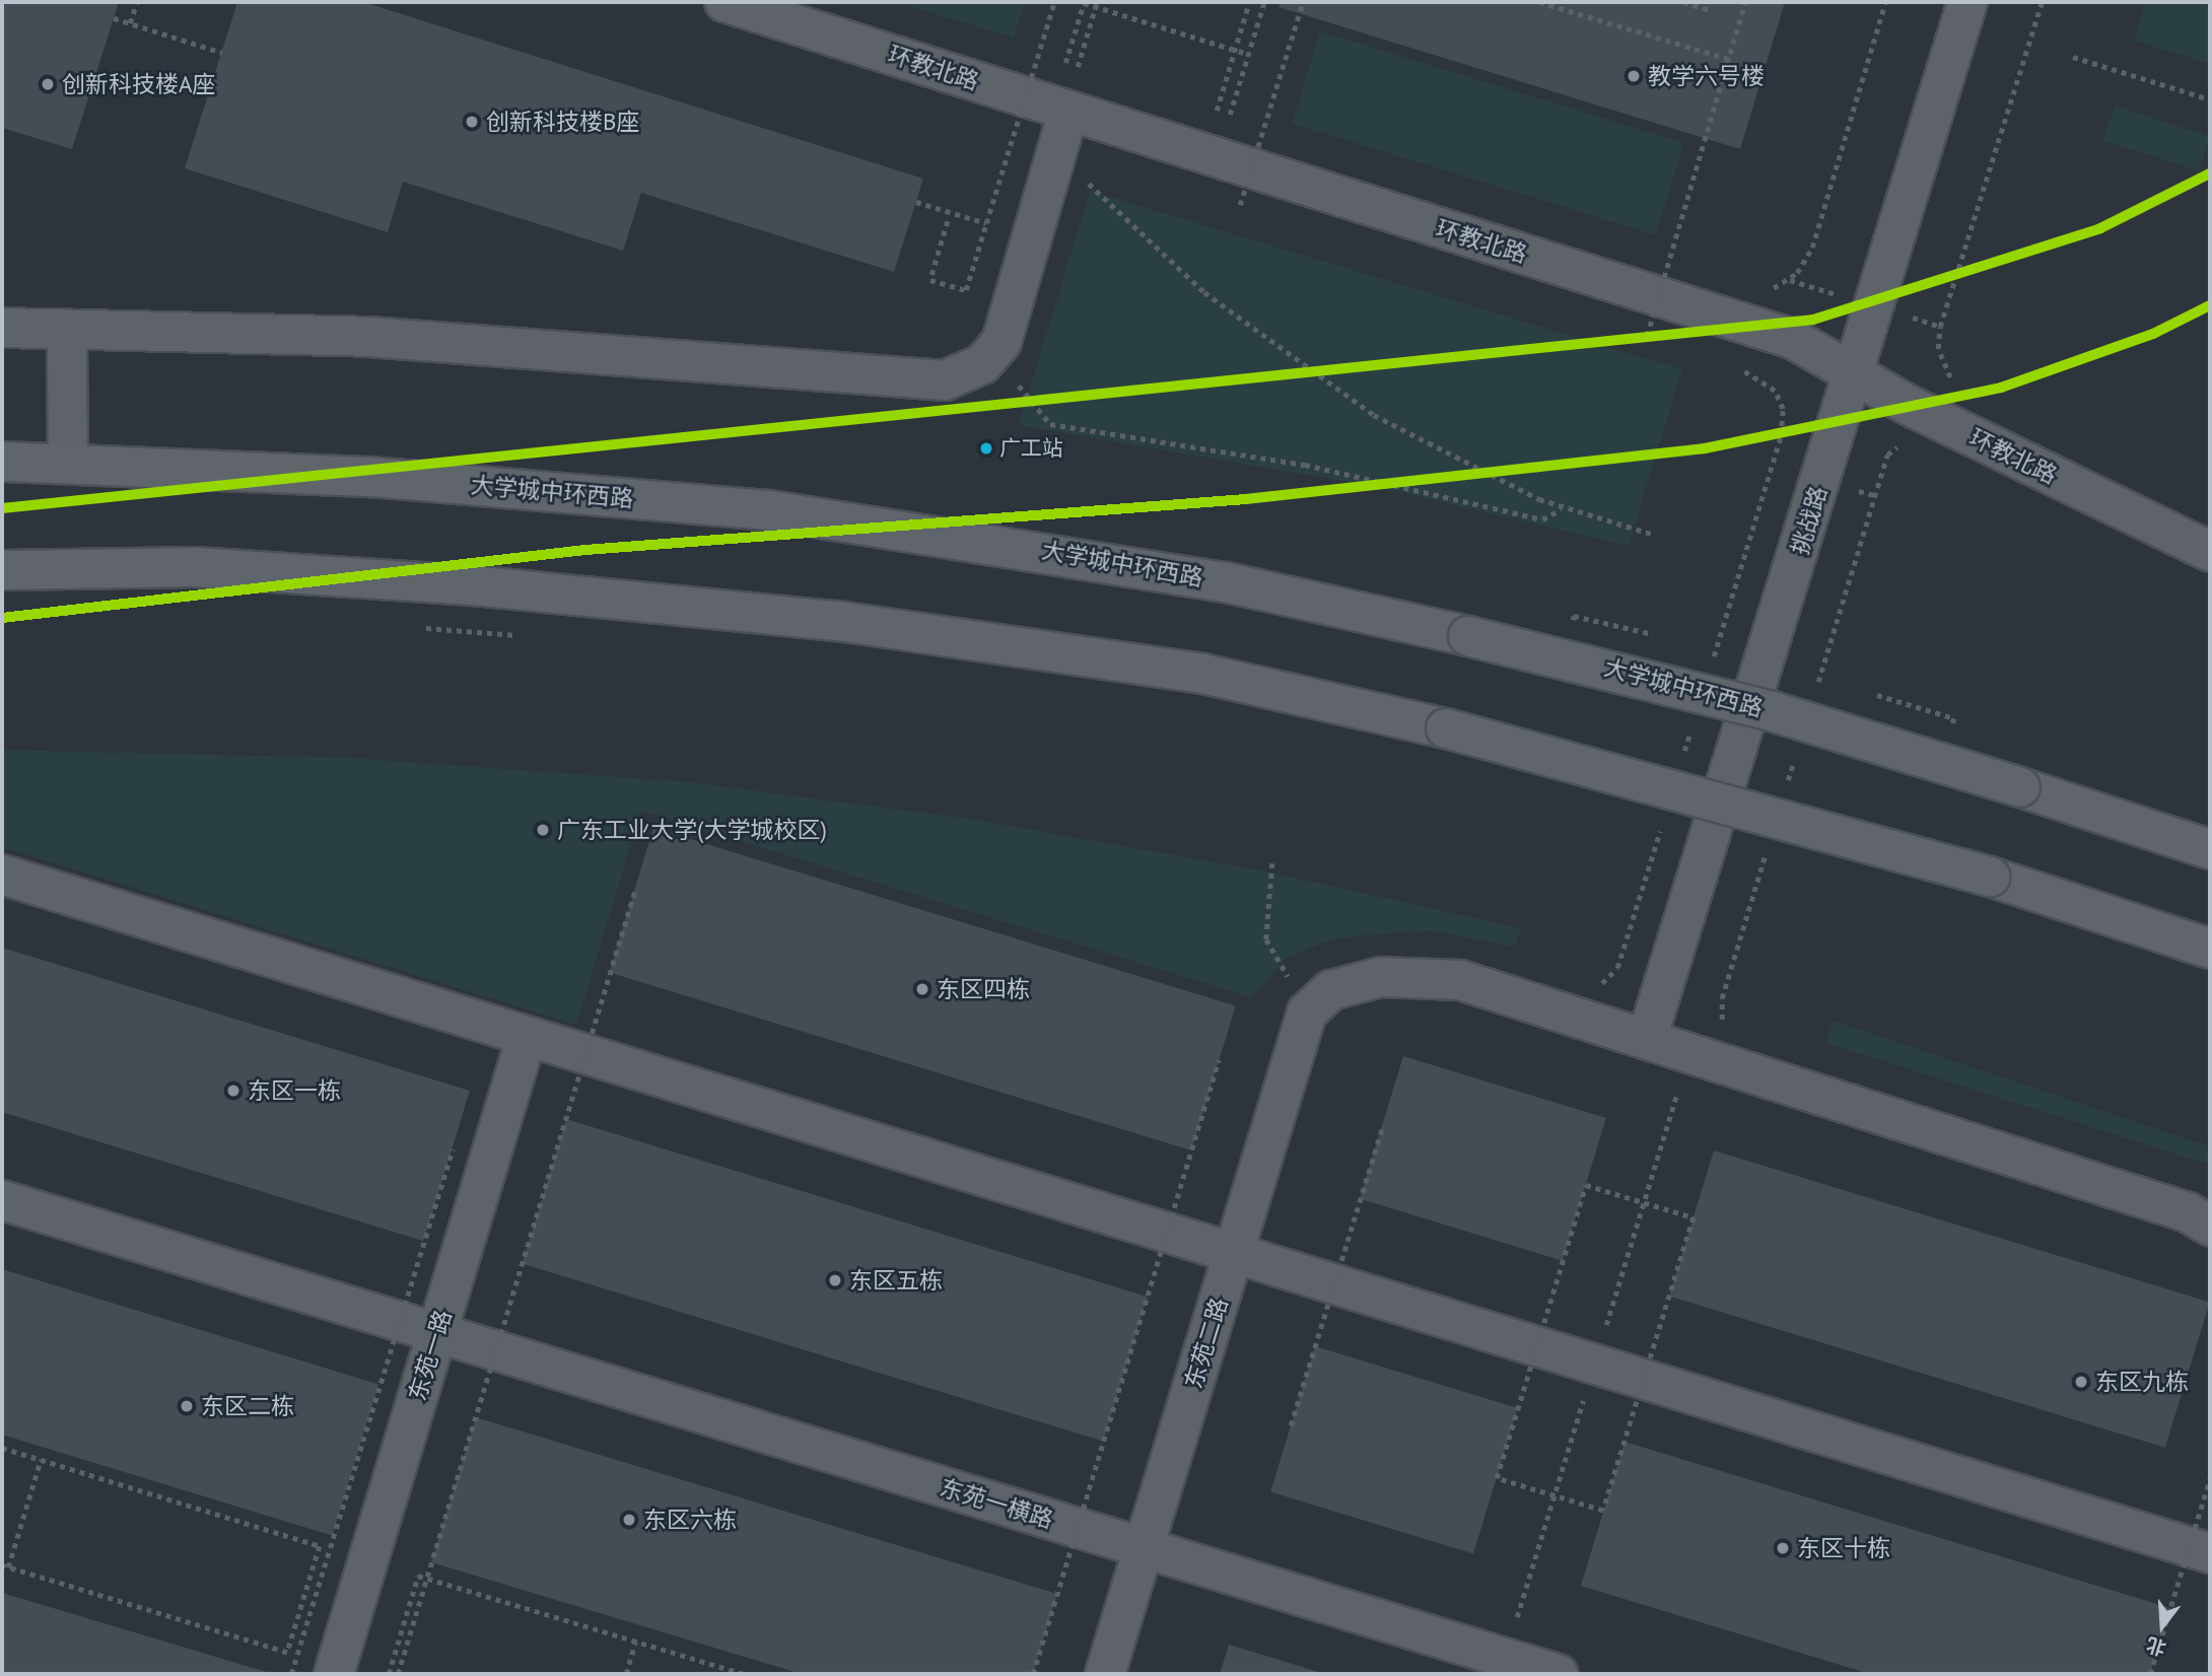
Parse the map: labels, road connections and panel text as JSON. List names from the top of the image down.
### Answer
{
  "streets": {
    "main road": ["大学城中环西路"],
    "street": [
      "环教北路",
      "挑战路",
      "东苑二路",
      "东苑一路",
      "东苑一横路"
    ]
  },
  "crossings": [
    ["环教北路", "挑战路"],
    ["挑战路", "东苑二路"],
    ["东苑二路", "东苑一横路"],
    ["东苑一路", "东苑一横路"]
  ],
  "places": [
    "教学六号楼",
    "创新科技楼A座",
    "创新科技楼B座",
    "广工站",
    "广东工业大学(大学城校区)",
    "东区四栋",
    "东区一栋",
    "东区五栋",
    "东区九栋",
    "东区二栋",
    "东区六栋",
    "东区十栋"
  ],
  "north": "bottom"
}
